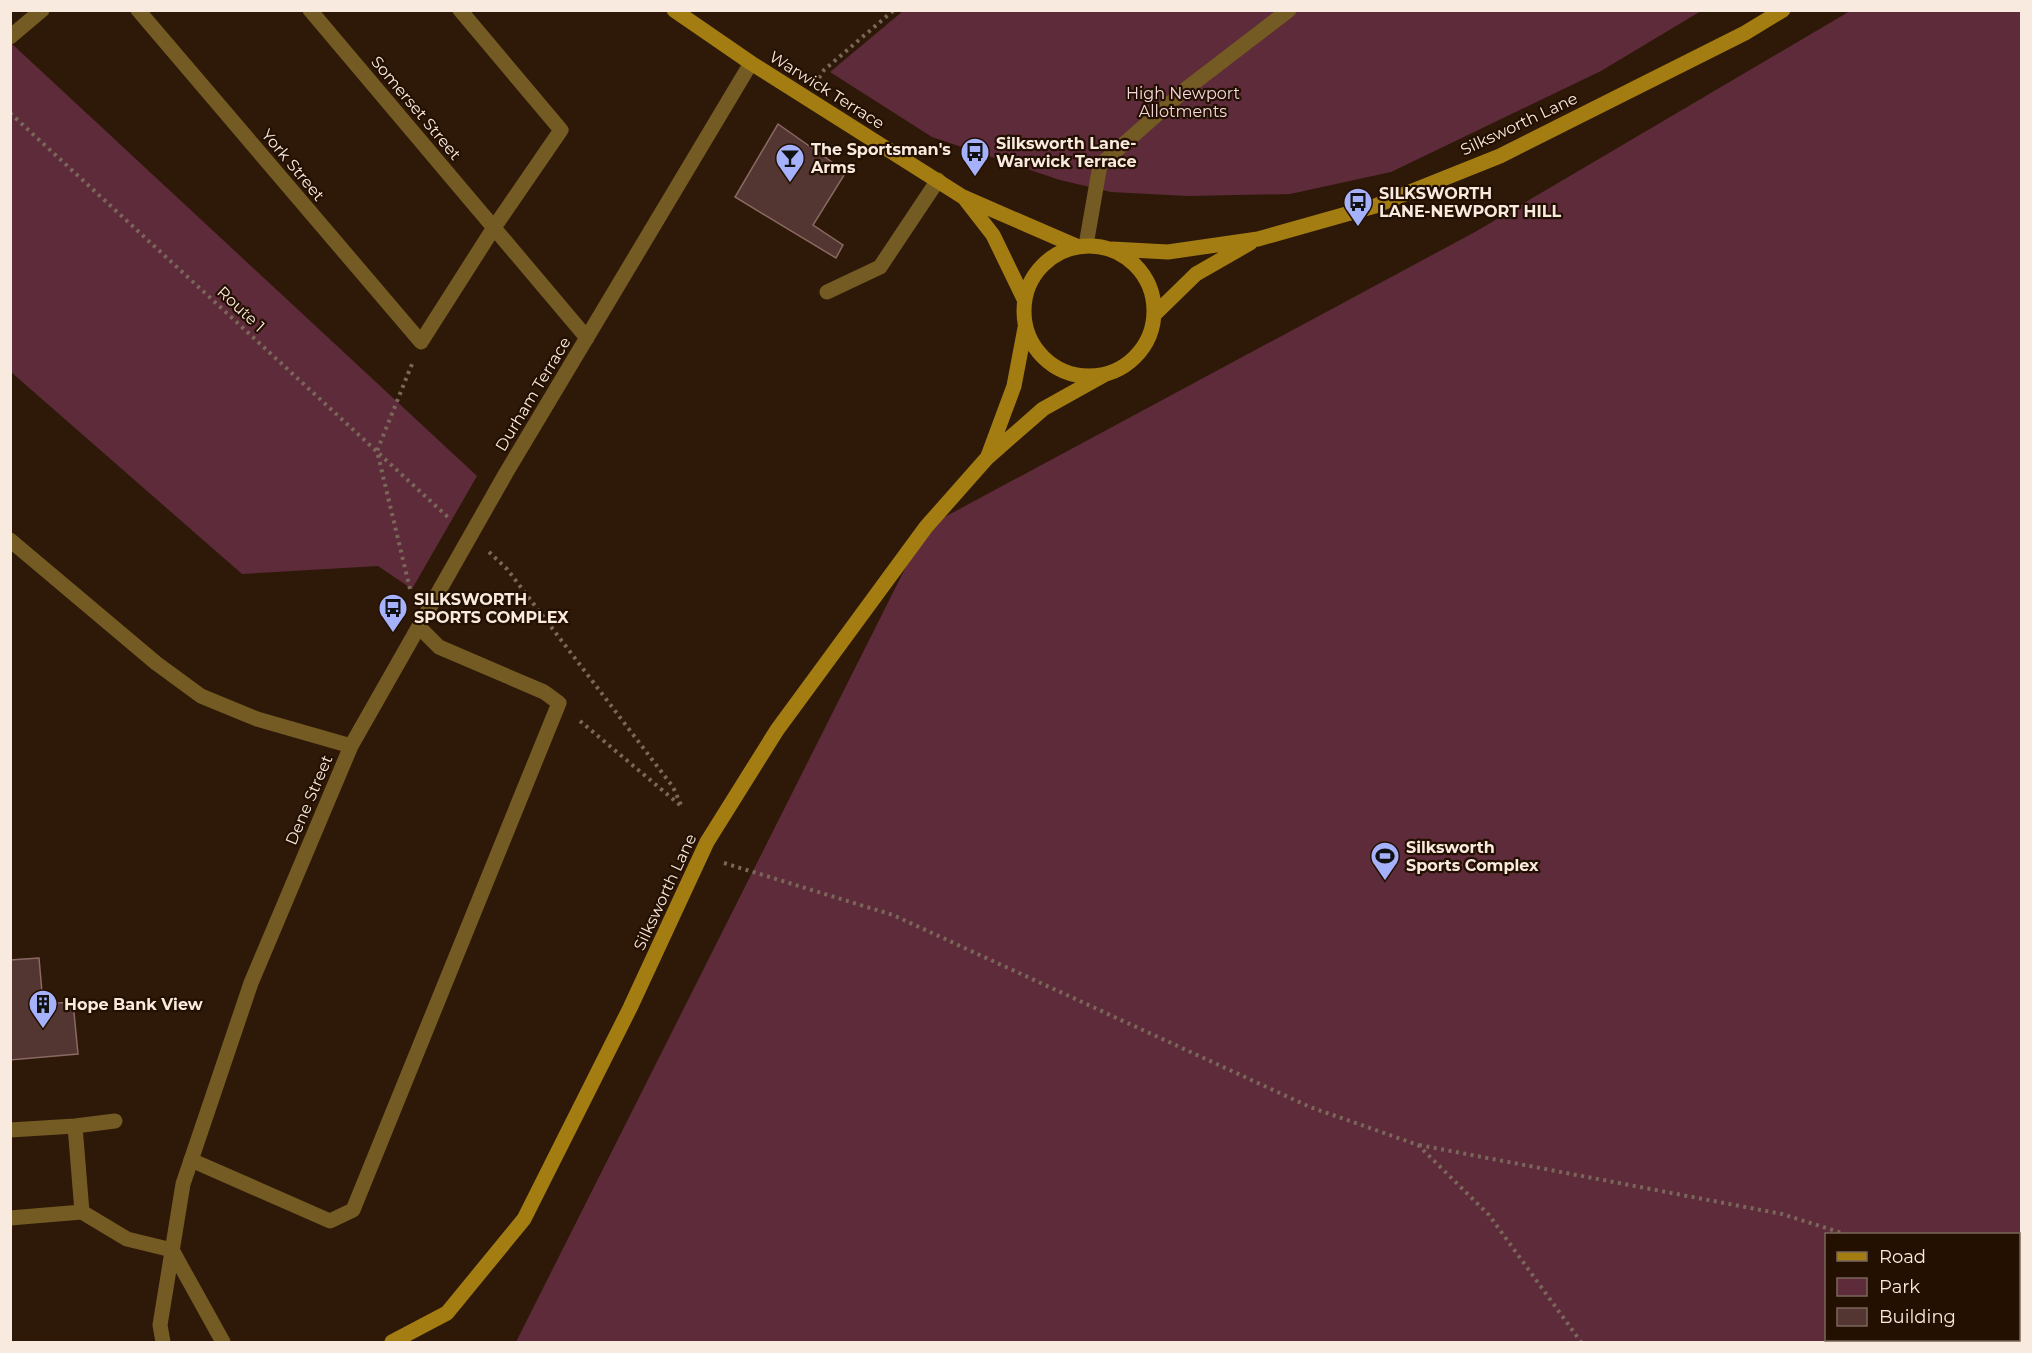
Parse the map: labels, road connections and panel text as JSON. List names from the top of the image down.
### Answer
{
  "streets": {
    "street": [
      "Warwick Terrace",
      "Somerset Street",
      "Silksworth Lane",
      "York Street",
      "Durham Terrace",
      "Dene Street"
    ],
    "path": ["Route 1"]
  },
  "crossings": [
    ["Warwick Terrace", "Silksworth Lane"],
    ["Warwick Terrace", "Durham Terrace"],
    ["Somerset Street", "Durham Terrace"],
    ["Durham Terrace", "Dene Street"]
  ],
  "parks": ["High Newport Allotments"],
  "places": {
    "bus stop": ["Silksworth Lane- Warwick Terrace", "SILKSWORTH LANE-NEWPORT HILL", "SILKSWORTH SPORTS COMPLEX"],
    "bar": ["The Sportsman's Arms"],
    "sports": ["Silksworth Sports Complex"],
    "building": ["Hope Bank View"]
  },
  "legend": ["Road", "Park", "Building"]
}
